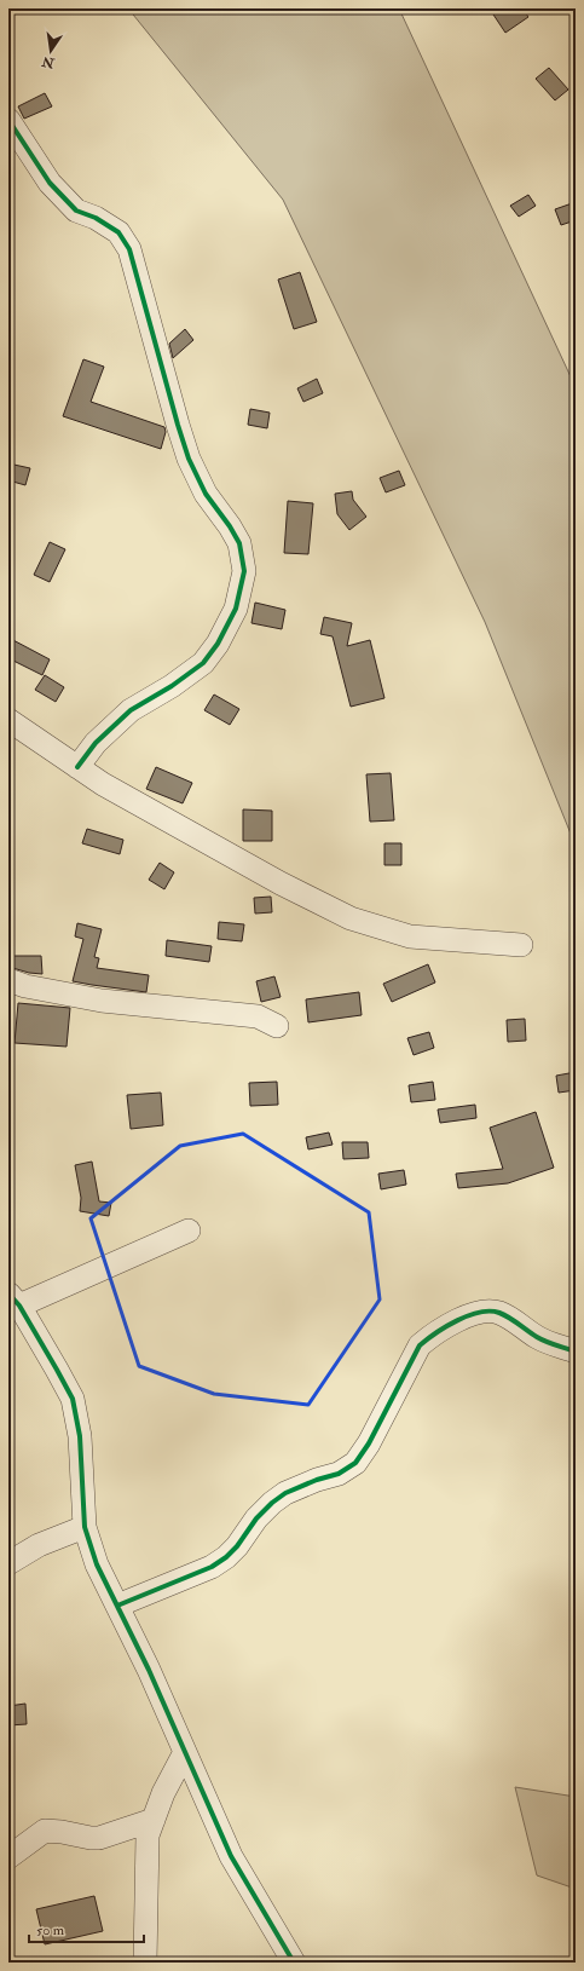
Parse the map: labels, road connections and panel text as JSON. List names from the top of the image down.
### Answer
{
  "scale_bar": "50 m",
  "north": "bottom"
}
